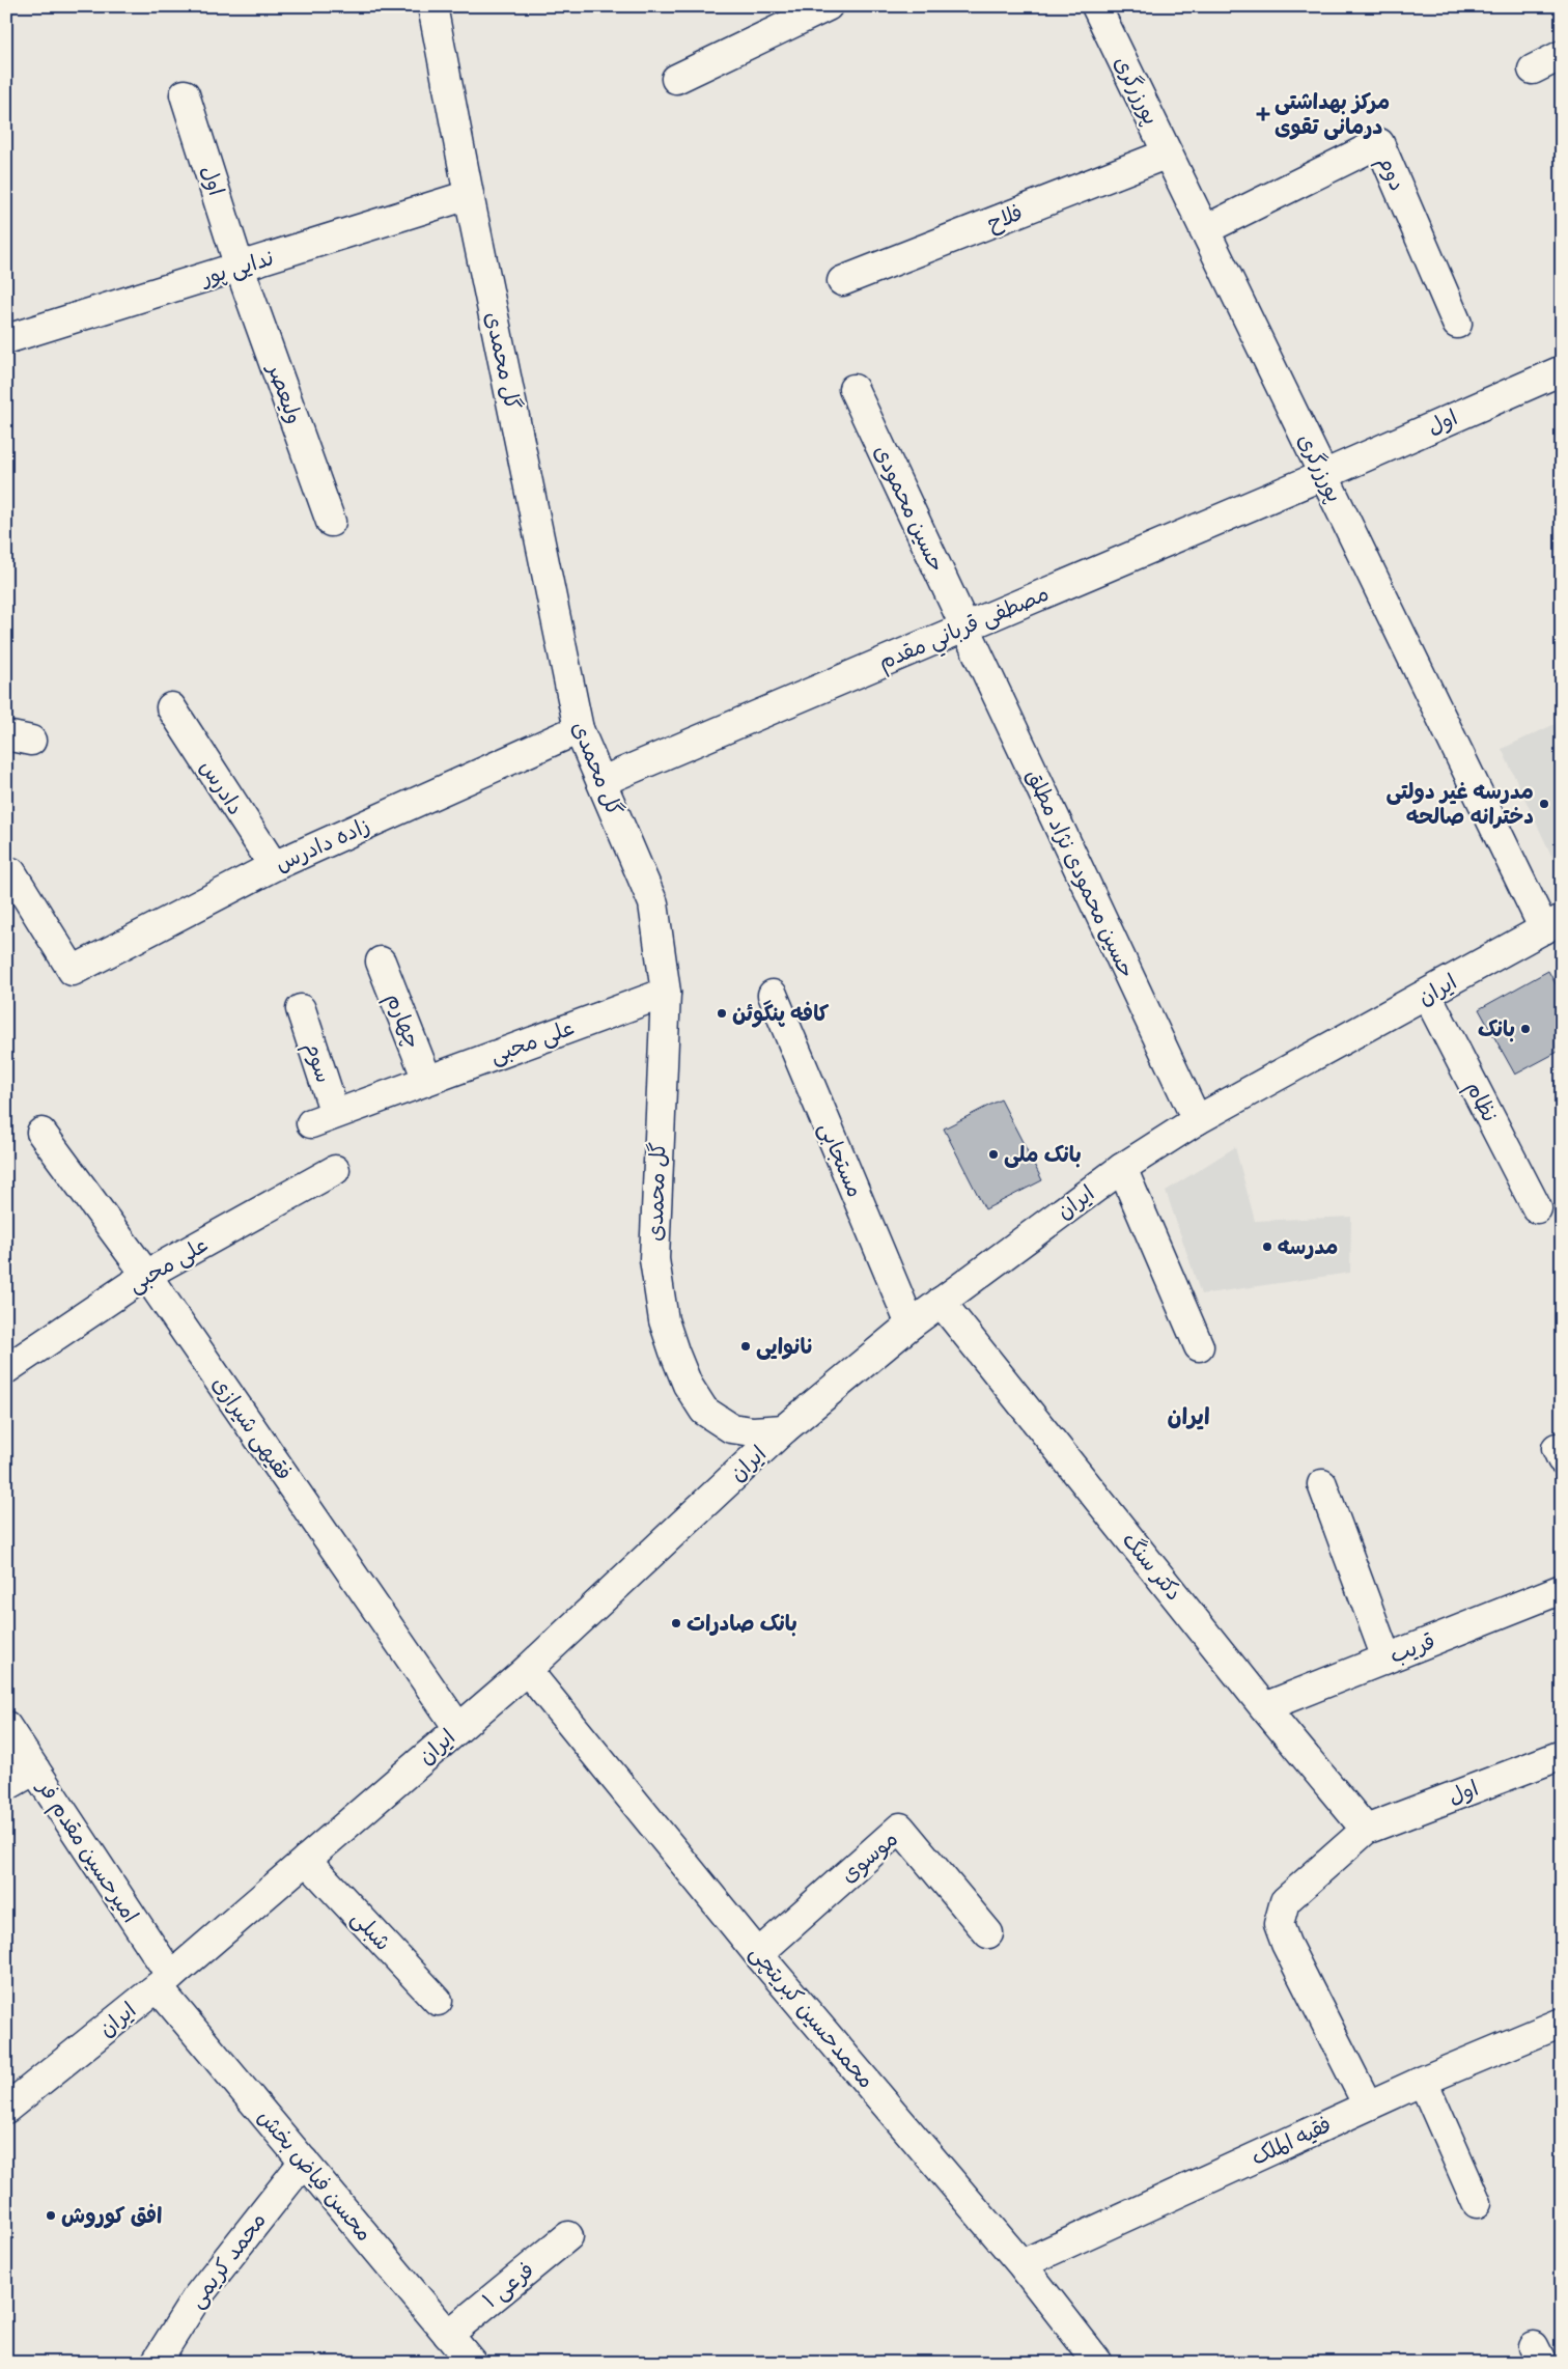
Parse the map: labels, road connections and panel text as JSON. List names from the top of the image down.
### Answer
{
  "streets": {
    "street": [
      "پورزرگری",
      "دوم",
      "اول",
      "فلاح",
      "ندایی پور",
      "گل محمدی",
      "ولیعصر",
      "حسین محمودی",
      "مصطفی قرباني مقدم",
      "دادرس",
      "زاده دادرس",
      "حسین محمودی نژاد مطلق",
      "ایران",
      "چهارم",
      "علی محبی",
      "سوم",
      "نظام",
      "مستجابی",
      "فقیهی شیرازی",
      "دکتر سنگ",
      "قریب",
      "امیرحسین مقدم فر",
      "موسوی",
      "شبلی",
      "محمدحسین کبریتچی",
      "فقیه الملک",
      "محسن فیاض بخش",
      "محمد کریمی",
      "فرعی ۱"
    ]
  },
  "crossings": [
    ["پورزرگری", "دوم"],
    ["پورزرگری", "اول"],
    ["پورزرگری", "فلاح"],
    ["پورزرگری", "مصطفی قرباني مقدم"],
    ["پورزرگری", "ایران"],
    ["اول", "ندایی پور"],
    ["اول", "ولیعصر"],
    ["اول", "مصطفی قرباني مقدم"],
    ["اول", "دکتر سنگ"],
    ["ندایی پور", "گل محمدی"],
    ["ندایی پور", "ولیعصر"],
    ["گل محمدی", "مصطفی قرباني مقدم"],
    ["گل محمدی", "زاده دادرس"],
    ["گل محمدی", "ایران"],
    ["گل محمدی", "علی محبی"],
    ["حسین محمودی", "مصطفی قرباني مقدم"],
    ["حسین محمودی", "حسین محمودی نژاد مطلق"],
    ["مصطفی قرباني مقدم", "حسین محمودی نژاد مطلق"],
    ["دادرس", "زاده دادرس"],
    ["حسین محمودی نژاد مطلق", "ایران"],
    ["ایران", "نظام"],
    ["ایران", "مستجابی"],
    ["ایران", "فقیهی شیرازی"],
    ["ایران", "دکتر سنگ"],
    ["ایران", "امیرحسین مقدم فر"],
    ["ایران", "شبلی"],
    ["ایران", "محمدحسین کبریتچی"],
    ["ایران", "محسن فیاض بخش"],
    ["چهارم", "علی محبی"],
    ["علی محبی", "سوم"],
    ["علی محبی", "فقیهی شیرازی"],
    ["دکتر سنگ", "قریب"],
    ["امیرحسین مقدم فر", "محسن فیاض بخش"],
    ["موسوی", "محمدحسین کبریتچی"],
    ["محمدحسین کبریتچی", "فقیه الملک"],
    ["محسن فیاض بخش", "محمد کریمی"],
    ["محسن فیاض بخش", "فرعی ۱"]
  ],
  "districts": ["ایران"],
  "places": {
    "health": ["مرکز بهداشتی درمانی تقوی"],
    "other": [
      "مدرسه غیر دولتی دخترانه صالحه",
      "کافه پنگوئن",
      "بانک",
      "بانک ملی",
      "مدرسه",
      "نانوایی",
      "بانک صادرات",
      "افق کوروش"
    ]
  }
}
